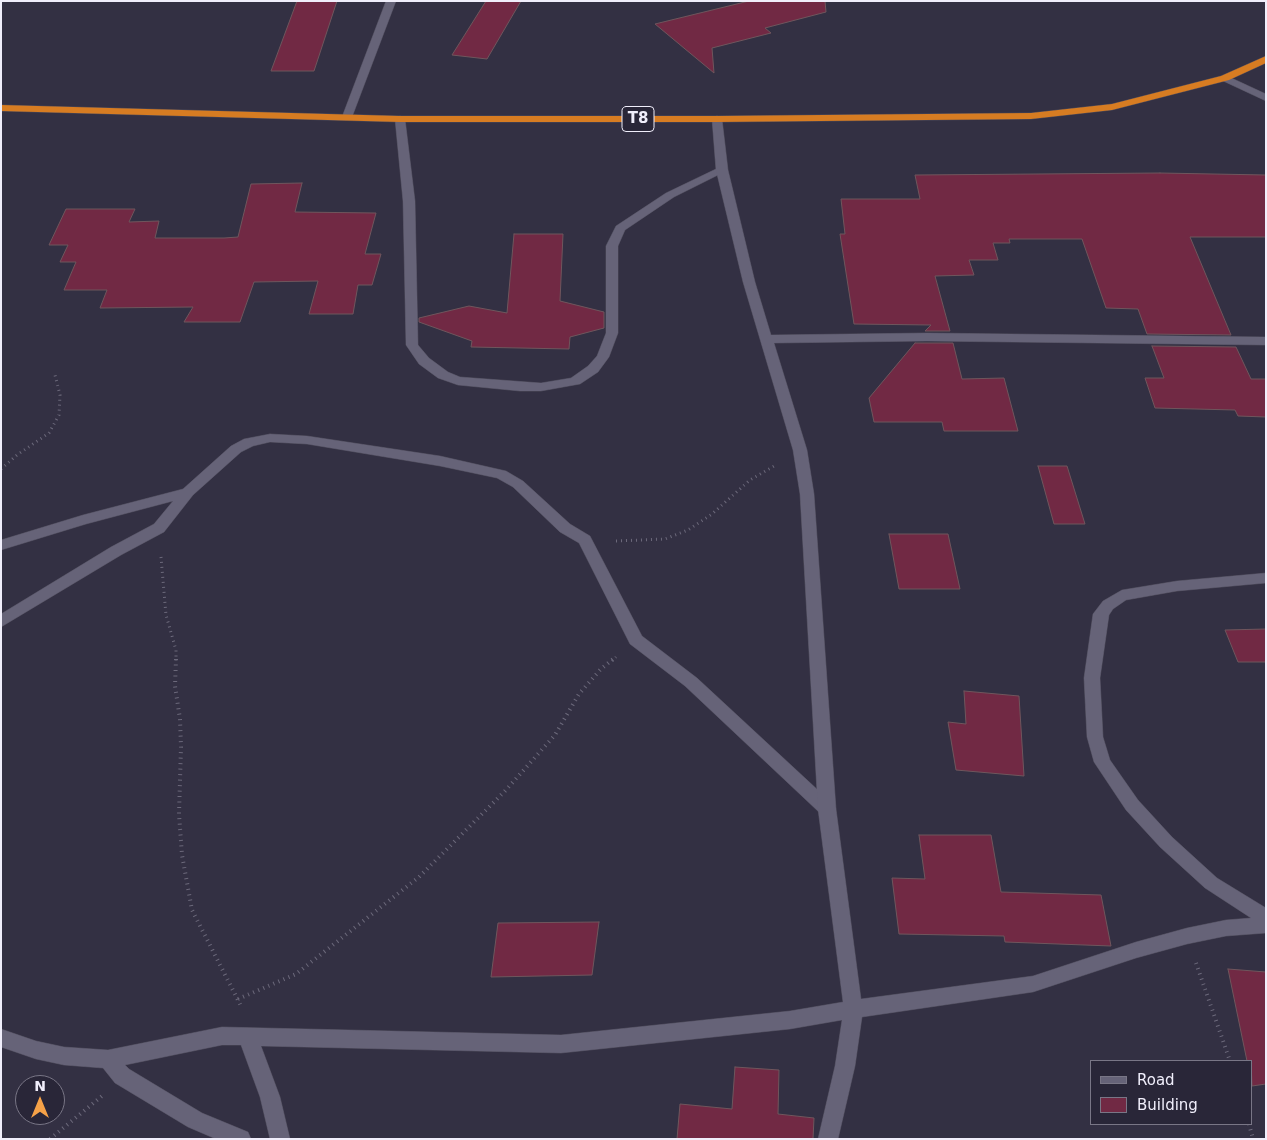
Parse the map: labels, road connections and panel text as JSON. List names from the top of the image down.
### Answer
{
  "streets": {
    "highway": ["T8"]
  },
  "legend": ["Road", "Building"],
  "north": "top"
}
